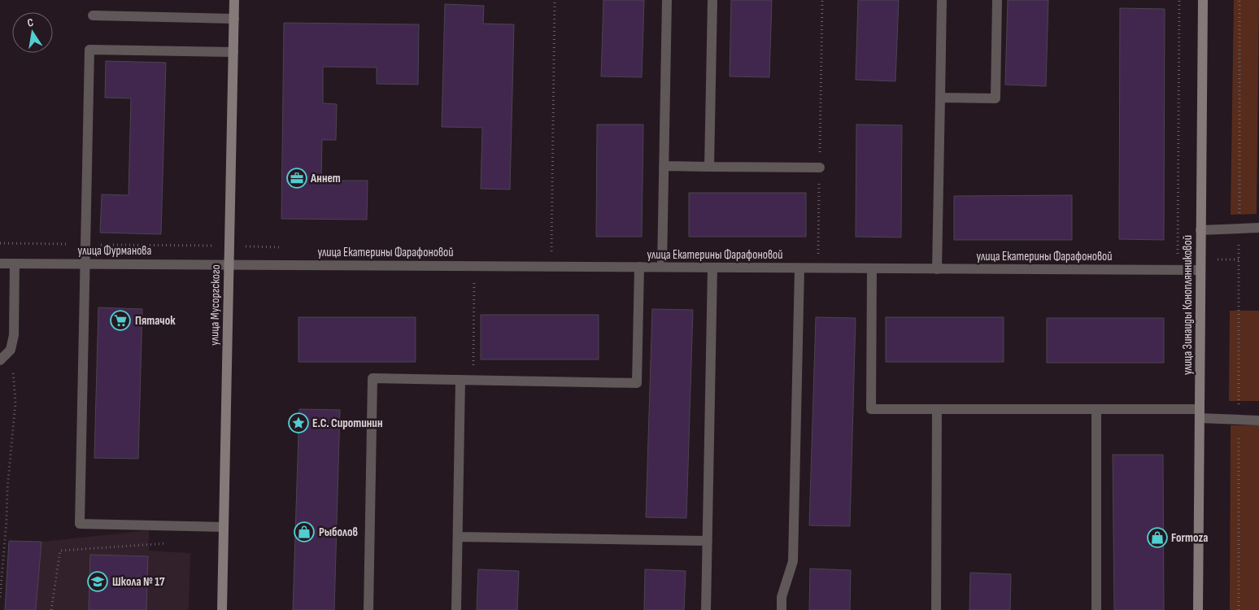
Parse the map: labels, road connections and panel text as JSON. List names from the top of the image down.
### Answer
{
  "streets": {
    "street": [
      "улица Фурманова",
      "улица Екатерины Фарафоновой",
      "улица Мусоргского",
      "улица Зинаиды Коноплянниковой"
    ]
  },
  "crossings": [
    ["улица Фурманова", "улица Екатерины Фарафоновой"],
    ["улица Фурманова", "улица Мусоргского"],
    ["улица Екатерины Фарафоновой", "улица Мусоргского"],
    ["улица Екатерины Фарафоновой", "улица Зинаиды Коноплянниковой"]
  ],
  "places": {
    "office": ["Аннет"],
    "supermarket": ["Пятачок"],
    "place": ["Е.С. Сиротинин"],
    "shop": ["Рыболов", "Formoza"],
    "school or university": ["Школа № 17"]
  },
  "north": "top"
}
